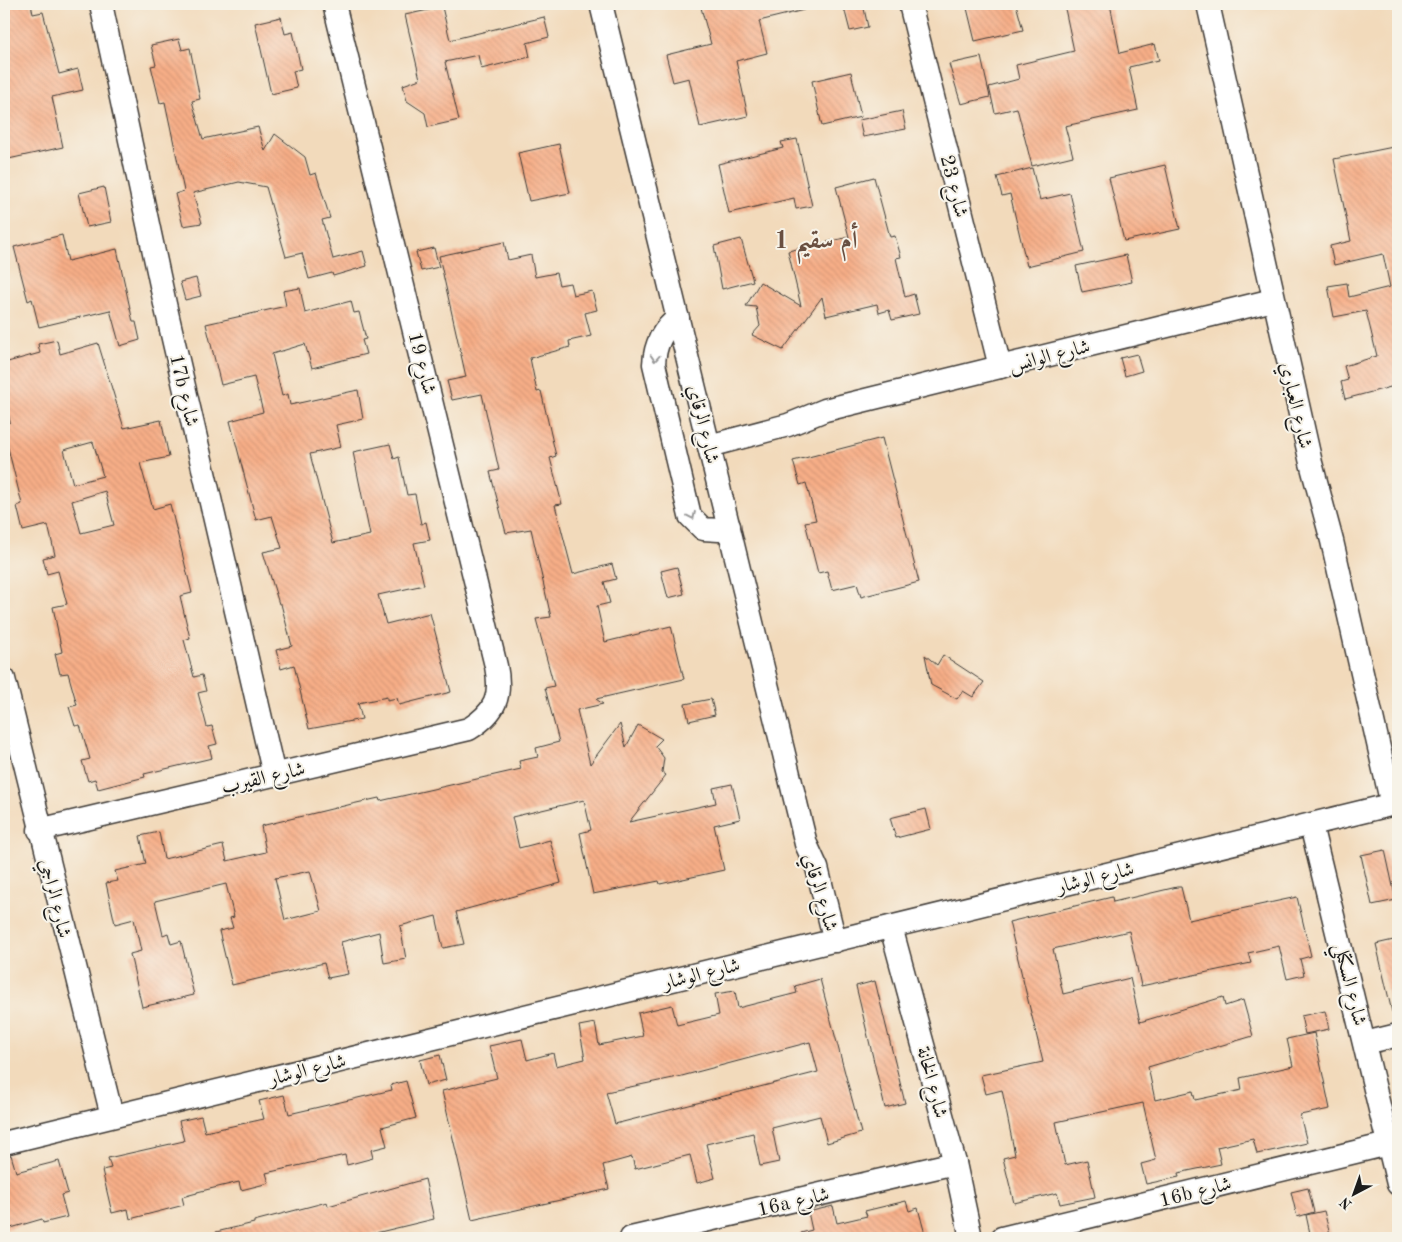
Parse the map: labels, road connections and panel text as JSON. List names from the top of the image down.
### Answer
{
  "streets": {
    "street": [
      "شارع 23",
      "شارع الوانس",
      "شارع 19",
      "17b شارع",
      "شارع العباري",
      "شارع الرقاي",
      "شارع القيرب",
      "شارع الوشار",
      "شارع الراجي",
      "شارع السكتلي",
      "شارع الخانة",
      "16b شارع",
      "16a شارع"
    ]
  },
  "crossings": [
    ["شارع 23", "شارع الوانس"],
    ["شارع الوانس", "شارع العباري"],
    ["شارع الوانس", "شارع الرقاي"],
    ["شارع 19", "شارع القيرب"],
    ["17b شارع", "شارع القيرب"],
    ["شارع العباري", "شارع الوشار"],
    ["شارع الرقاي", "شارع الوشار"],
    ["شارع القيرب", "شارع الراجي"],
    ["شارع الوشار", "شارع الراجي"],
    ["شارع الوشار", "شارع السكتلي"],
    ["شارع الوشار", "شارع الخانة"],
    ["شارع السكتلي", "16b شارع"],
    ["شارع الخانة", "16a شارع"]
  ],
  "districts": ["أم سقيم 1"],
  "north": "bottom left"
}
